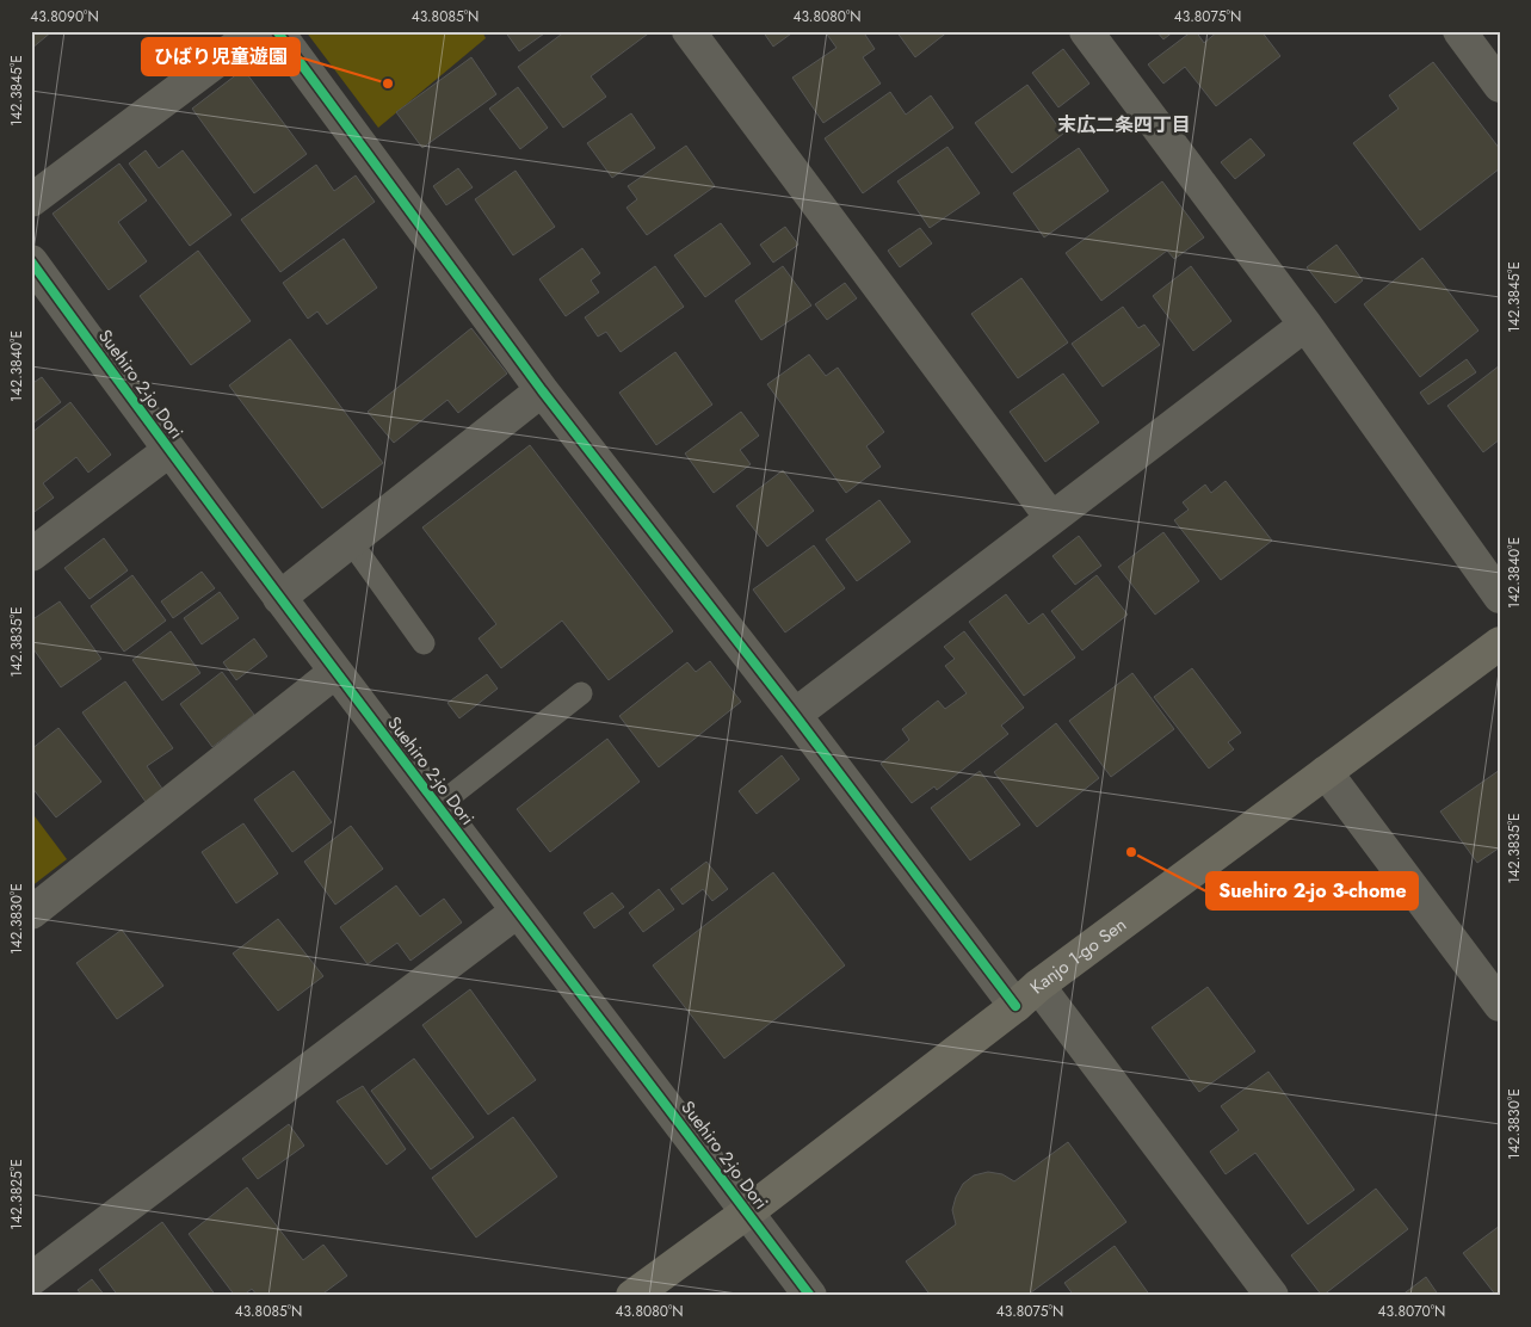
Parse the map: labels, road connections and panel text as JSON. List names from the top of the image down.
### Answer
{
  "streets": {
    "main road": ["Kanjo 1-go Sen"],
    "street": ["Suehiro 2-jo Dori"]
  },
  "crossings": [
    ["Suehiro 2-jo Dori", "Kanjo 1-go Sen"]
  ],
  "districts": ["末広二条四丁目"],
  "places": ["ひばり児童遊園", "Suehiro 2-jo 3-chome"],
  "coordinates": [
    "43.8090°N",
    "43.8085°N",
    "43.8080°N",
    "43.8075°N",
    "142.3845°E",
    "142.3840°E",
    "142.3835°E",
    "142.3830°E",
    "142.3825°E",
    "43.8070°N"
  ]
}
